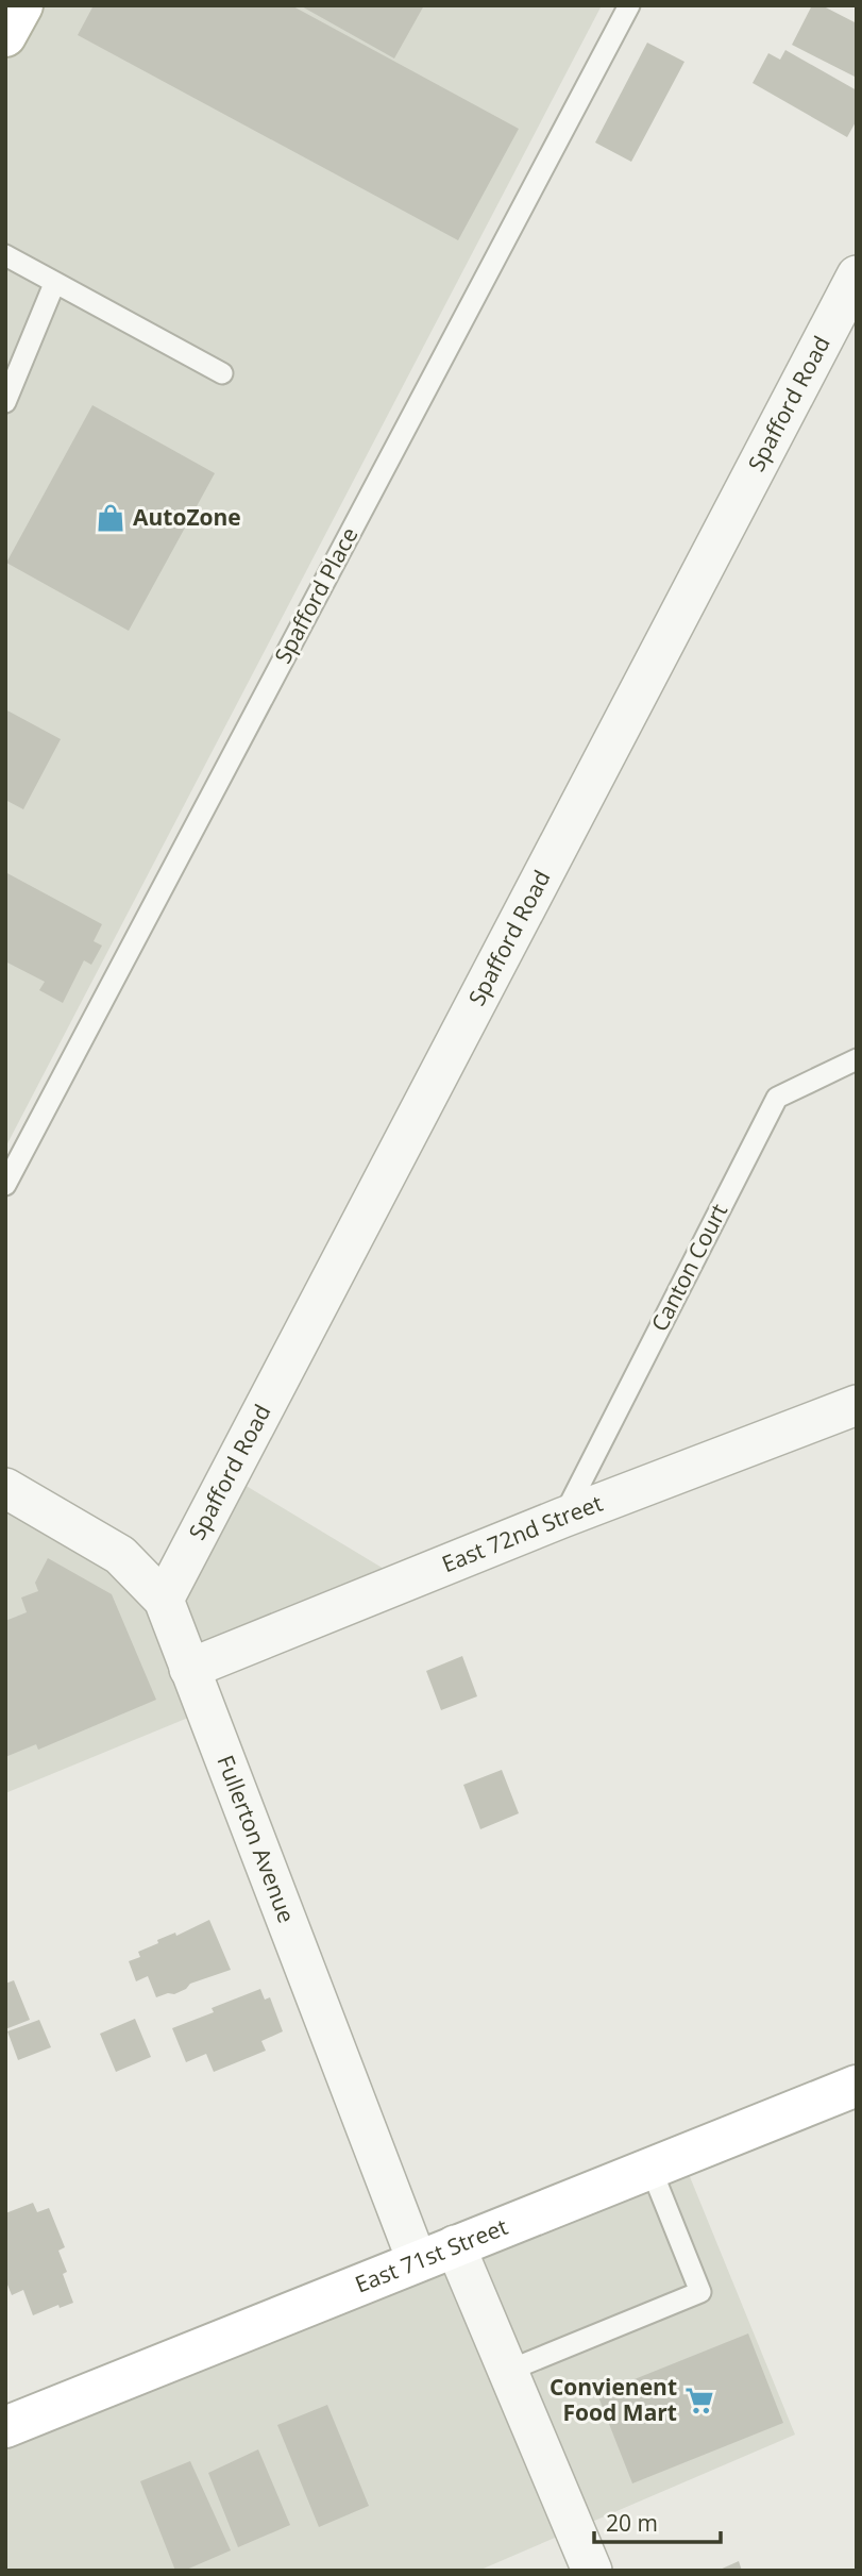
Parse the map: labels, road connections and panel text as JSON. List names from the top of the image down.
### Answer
{
  "streets": {
    "main road": ["East 71st Street"],
    "street": ["Spafford Road", "East 72nd Street", "Fullerton Avenue"],
    "lane": ["Spafford Place", "Canton Court"]
  },
  "crossings": [
    ["Spafford Road", "Fullerton Avenue"],
    ["Canton Court", "East 72nd Street"],
    ["East 72nd Street", "Fullerton Avenue"],
    ["Fullerton Avenue", "East 71st Street"]
  ],
  "places": {
    "shop": ["AutoZone"],
    "supermarket": ["Convienent Food Mart"]
  },
  "scale_bar": "20 m"
}
